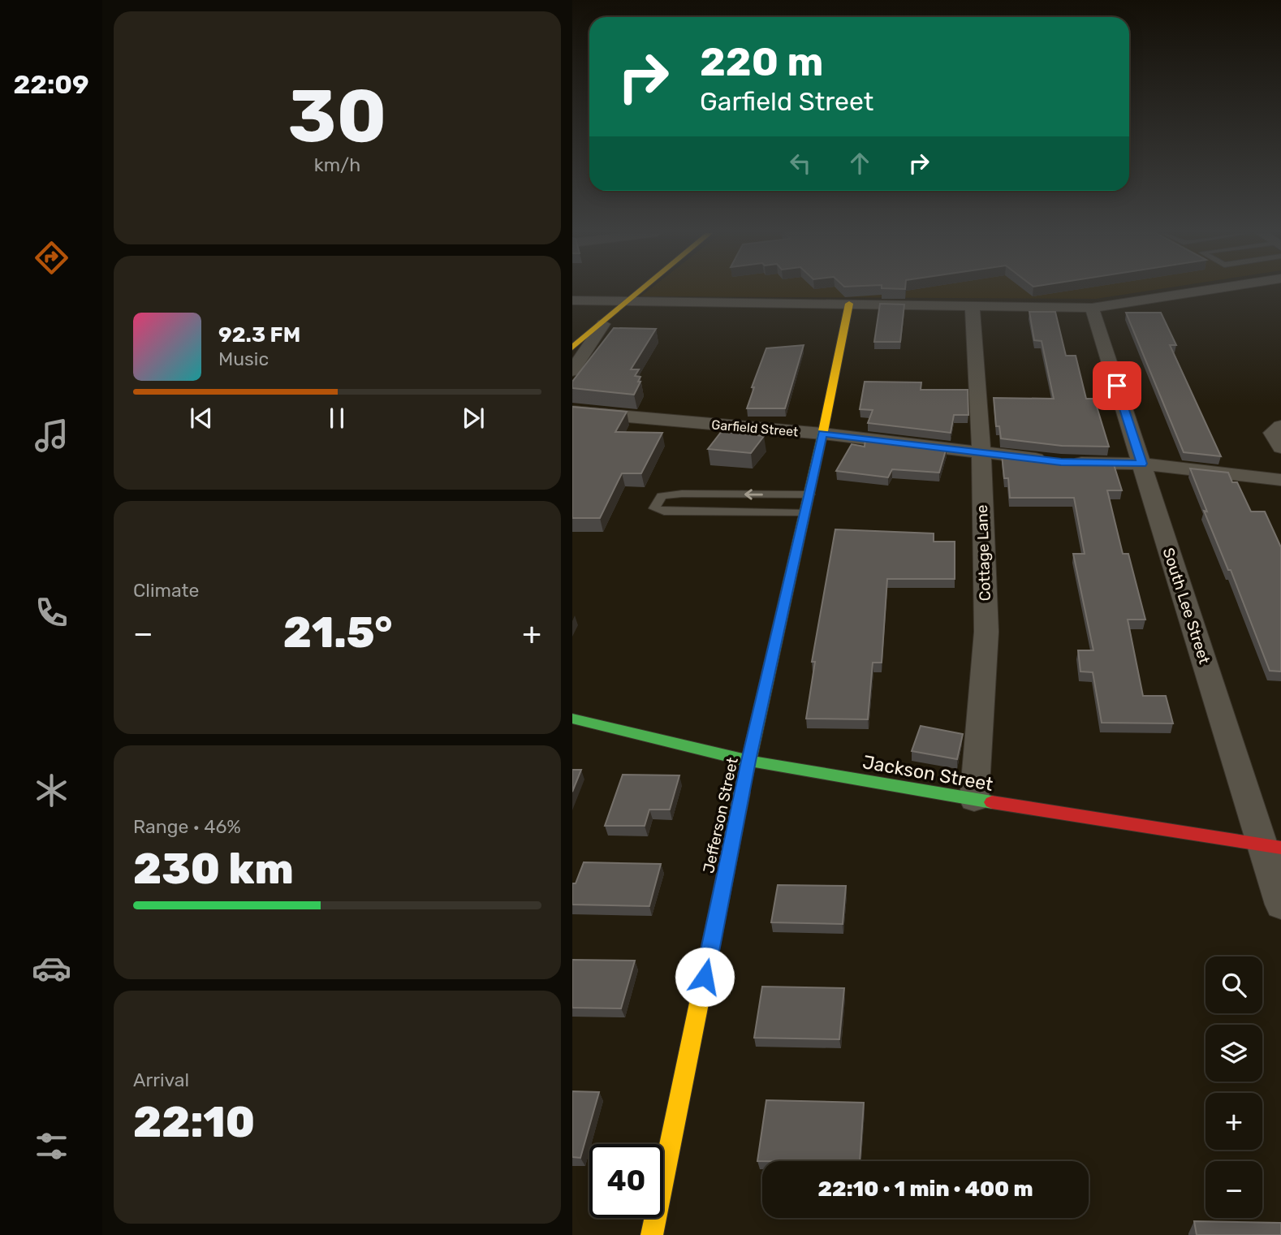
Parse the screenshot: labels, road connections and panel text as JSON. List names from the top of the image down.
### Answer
{
  "streets": {
    "street": [
      "Garfield Street",
      "Cottage Lane",
      "South Lee Street",
      "Jackson Street",
      "Jefferson Street"
    ]
  },
  "crossings": [
    ["Garfield Street", "Cottage Lane"],
    ["Garfield Street", "South Lee Street"],
    ["Garfield Street", "Jefferson Street"],
    ["Cottage Lane", "Jackson Street"],
    ["South Lee Street", "Jackson Street"],
    ["Jackson Street", "Jefferson Street"]
  ],
  "page": {
    "tabs": "22:09",
    "tile": [
      ["30", "km/h"],
      "Climate",
      ["Range · 46%", "230 km"],
      ["Arrival", "22:10"]
    ],
    "turn": ["220 m", "Garfield Street"],
    "song": ["92.3 FM", "Music"],
    "heat": ["−", "21.5°", "+"],
    "map_buttons": ["+", "−"],
    "limit": "40",
    "trip": "22:10 · 1 min · 400 m"
  }
}
